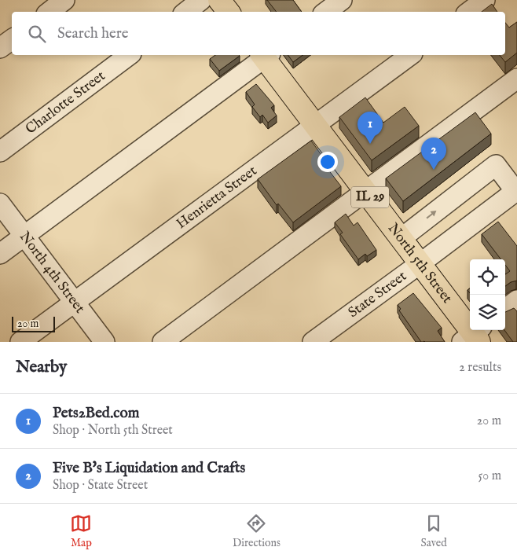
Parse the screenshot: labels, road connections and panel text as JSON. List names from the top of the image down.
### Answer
{
  "streets": {
    "main road": ["IL 29", "North 5th Street"],
    "street": [
      "Charlotte Street",
      "Henrietta Street",
      "North 4th Street",
      "State Street"
    ]
  },
  "crossings": [
    ["Henrietta Street", "North 5th Street"],
    ["Henrietta Street", "North 4th Street"],
    ["North 5th Street", "State Street"]
  ],
  "scale_bar": "20 m",
  "page": {
    "search": "Search here",
    "pins": ["1", "2"],
    "scale": "20 m",
    "heading": ["Nearby", "2 results"],
    "list": [
      {
        "mark": "1",
        "name": "Pets2Bed.com",
        "note": "Shop · North 5th Street",
        "value": "20 m"
      },
      {
        "mark": "2",
        "name": "Five B's Liquidation and Crafts",
        "note": "Shop · State Street",
        "value": "50 m"
      }
    ],
    "nav": ["Map", "Directions", "Saved"]
  }
}
